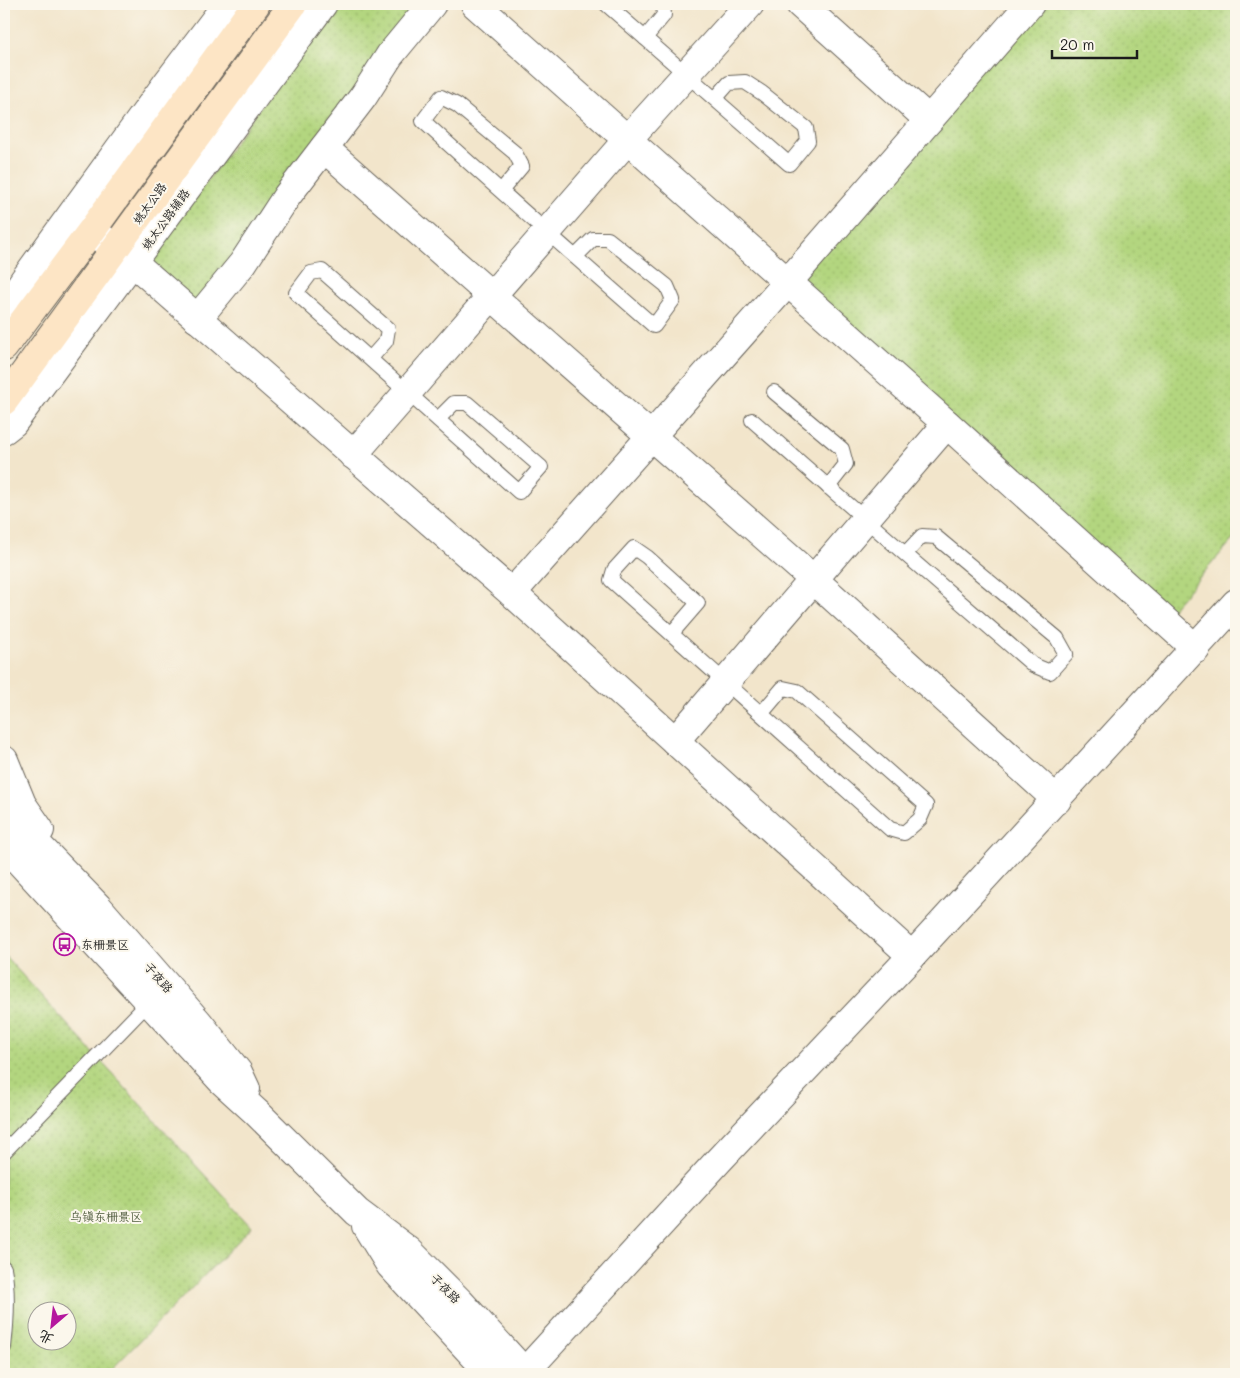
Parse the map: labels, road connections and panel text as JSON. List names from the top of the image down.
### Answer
{
  "streets": {
    "main road": ["姚太公路"],
    "street": ["姚太公路辅路", "子夜路"]
  },
  "crossings": [
    ["姚太公路", "姚太公路辅路"]
  ],
  "parks": ["乌镇东栅景区"],
  "places": {
    "bus stop": ["东栅景区"]
  },
  "scale_bar": "20 m",
  "north": "bottom left"
}
